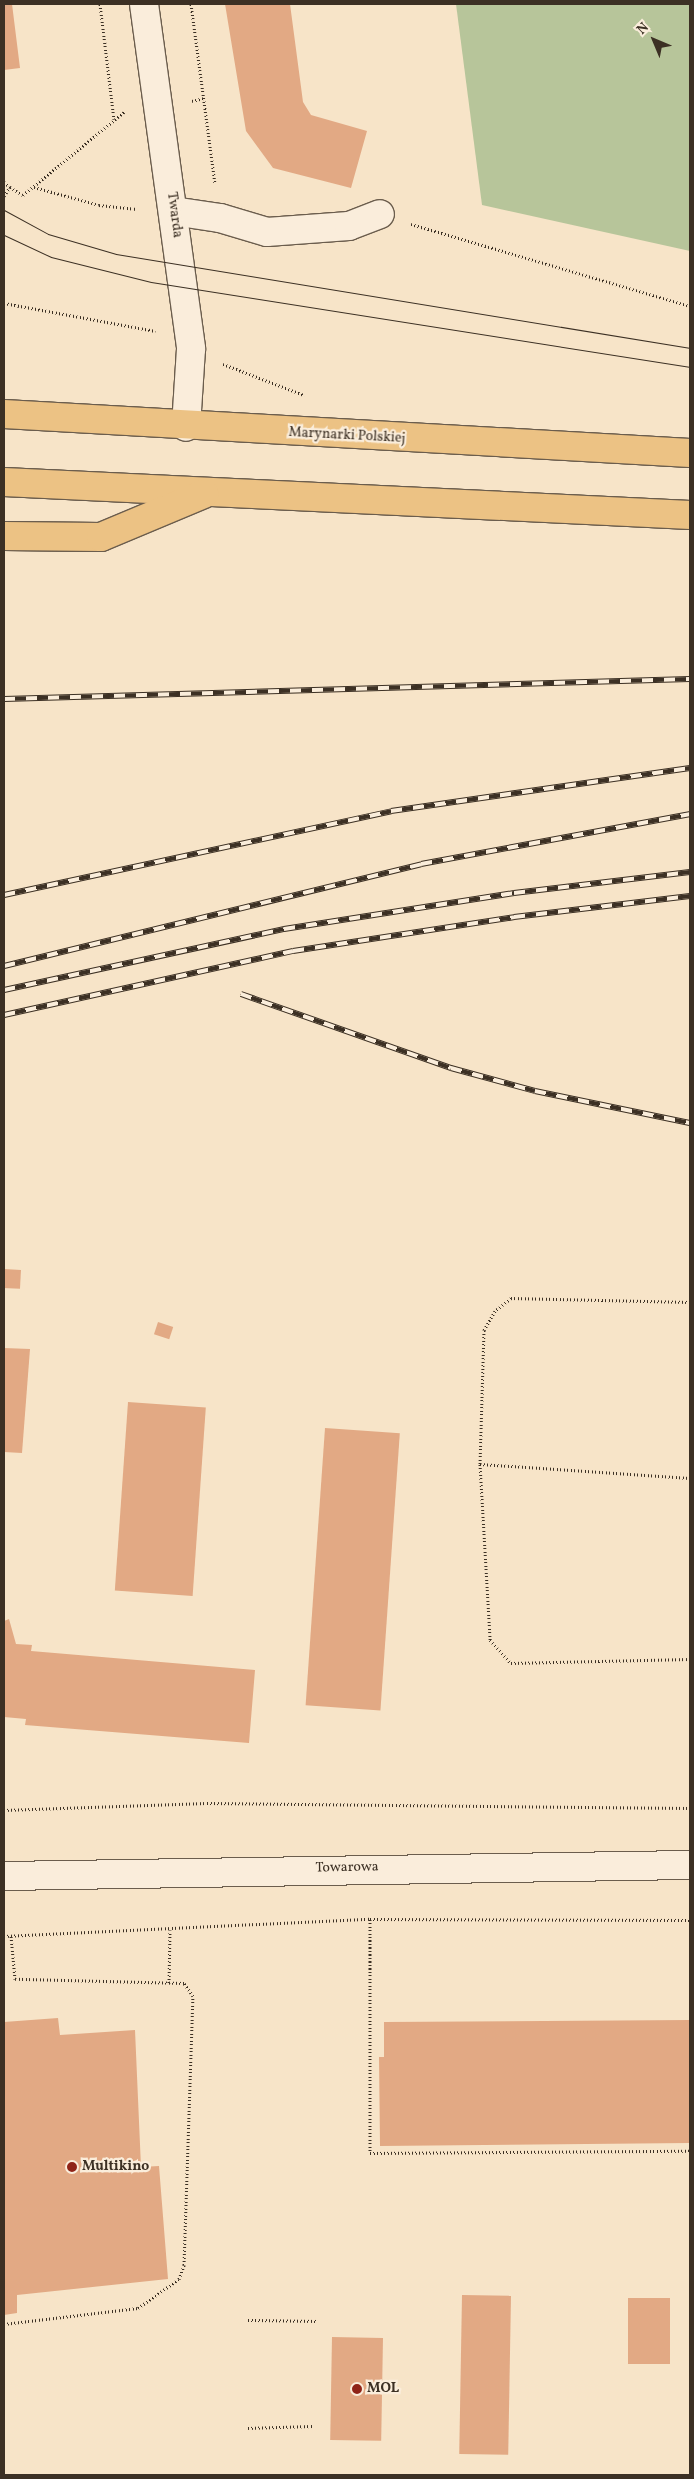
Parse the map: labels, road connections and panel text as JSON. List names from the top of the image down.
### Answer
{
  "streets": {
    "main road": ["Marynarki Polskiej"],
    "street": ["Twarda", "Towarowa"]
  },
  "crossings": [
    ["Twarda", "Marynarki Polskiej"]
  ],
  "places": ["Multikino", "MOL"],
  "north": "top left"
}
